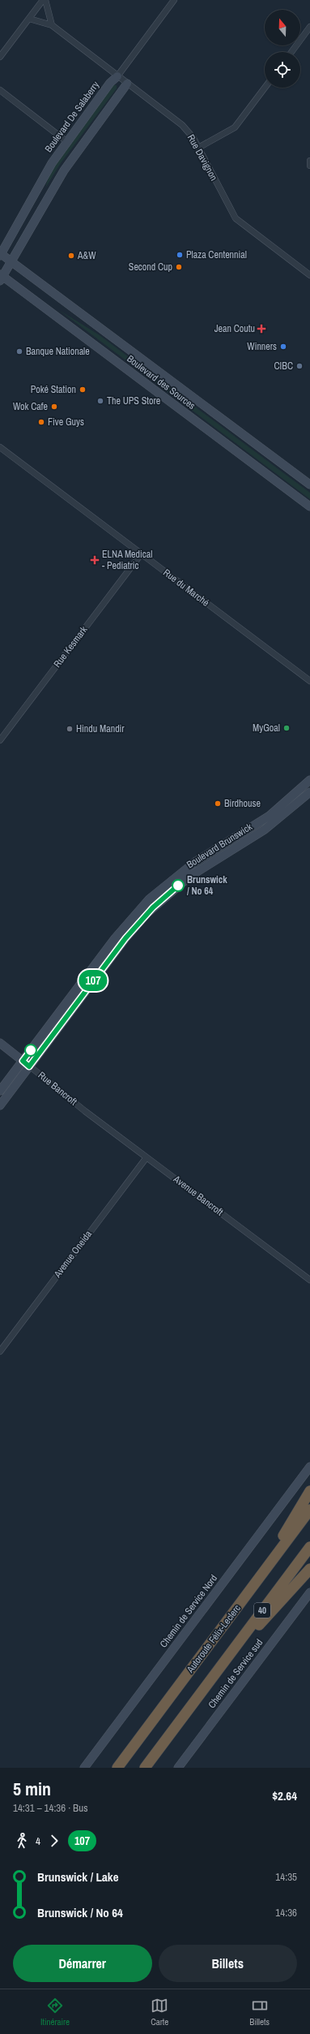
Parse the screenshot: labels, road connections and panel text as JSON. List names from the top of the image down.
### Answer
{
  "streets": {
    "highway": ["40", "Autoroute Félix-Leclerc"],
    "street": [
      "Boulevard De Salaberry",
      "Rue Davignon",
      "Boulevard des Sources",
      "Rue du Marché",
      "Rue Kesmark",
      "Boulevard Brunswick",
      "Rue Bancroft",
      "Avenue Bancroft",
      "Avenue Oneida",
      "Chemin de Service Nord",
      "Chemin de Service sud"
    ]
  },
  "crossings": [
    ["Boulevard De Salaberry", "Rue Davignon"],
    ["Boulevard De Salaberry", "Boulevard des Sources"],
    ["Rue du Marché", "Rue Kesmark"],
    ["Boulevard Brunswick", "Rue Bancroft"],
    ["Rue Bancroft", "Avenue Bancroft"],
    ["Avenue Bancroft", "Avenue Oneida"]
  ],
  "places": {
    "other": [
      "Plaza Centennial",
      "A&W",
      "Second Cup",
      "Winners",
      "Banque Nationale",
      "CIBC",
      "Poké Station",
      "The UPS Store",
      "Wok Cafe",
      "Five Guys",
      "MyGoal",
      "Hindu Mandir",
      "Birdhouse",
      "Brunswick / No 64"
    ],
    "health": ["Jean Coutu", "ELNA Medical - Pediatric"]
  },
  "lines": ["bus line 107"],
  "north": "top",
  "page": {
    "on_map": "107",
    "heading": ["5 min", "14:31 – 14:36 · Bus", "$2.64"],
    "legs": ["4", "107"],
    "list": [
      {
        "name": "Brunswick / Lake",
        "value": "14:35"
      },
      {
        "name": "Brunswick / No 64",
        "value": "14:36"
      }
    ],
    "buttons": ["Démarrer", "Billets"],
    "tabs": ["Itinéraire", "Carte", "Billets"]
  }
}
